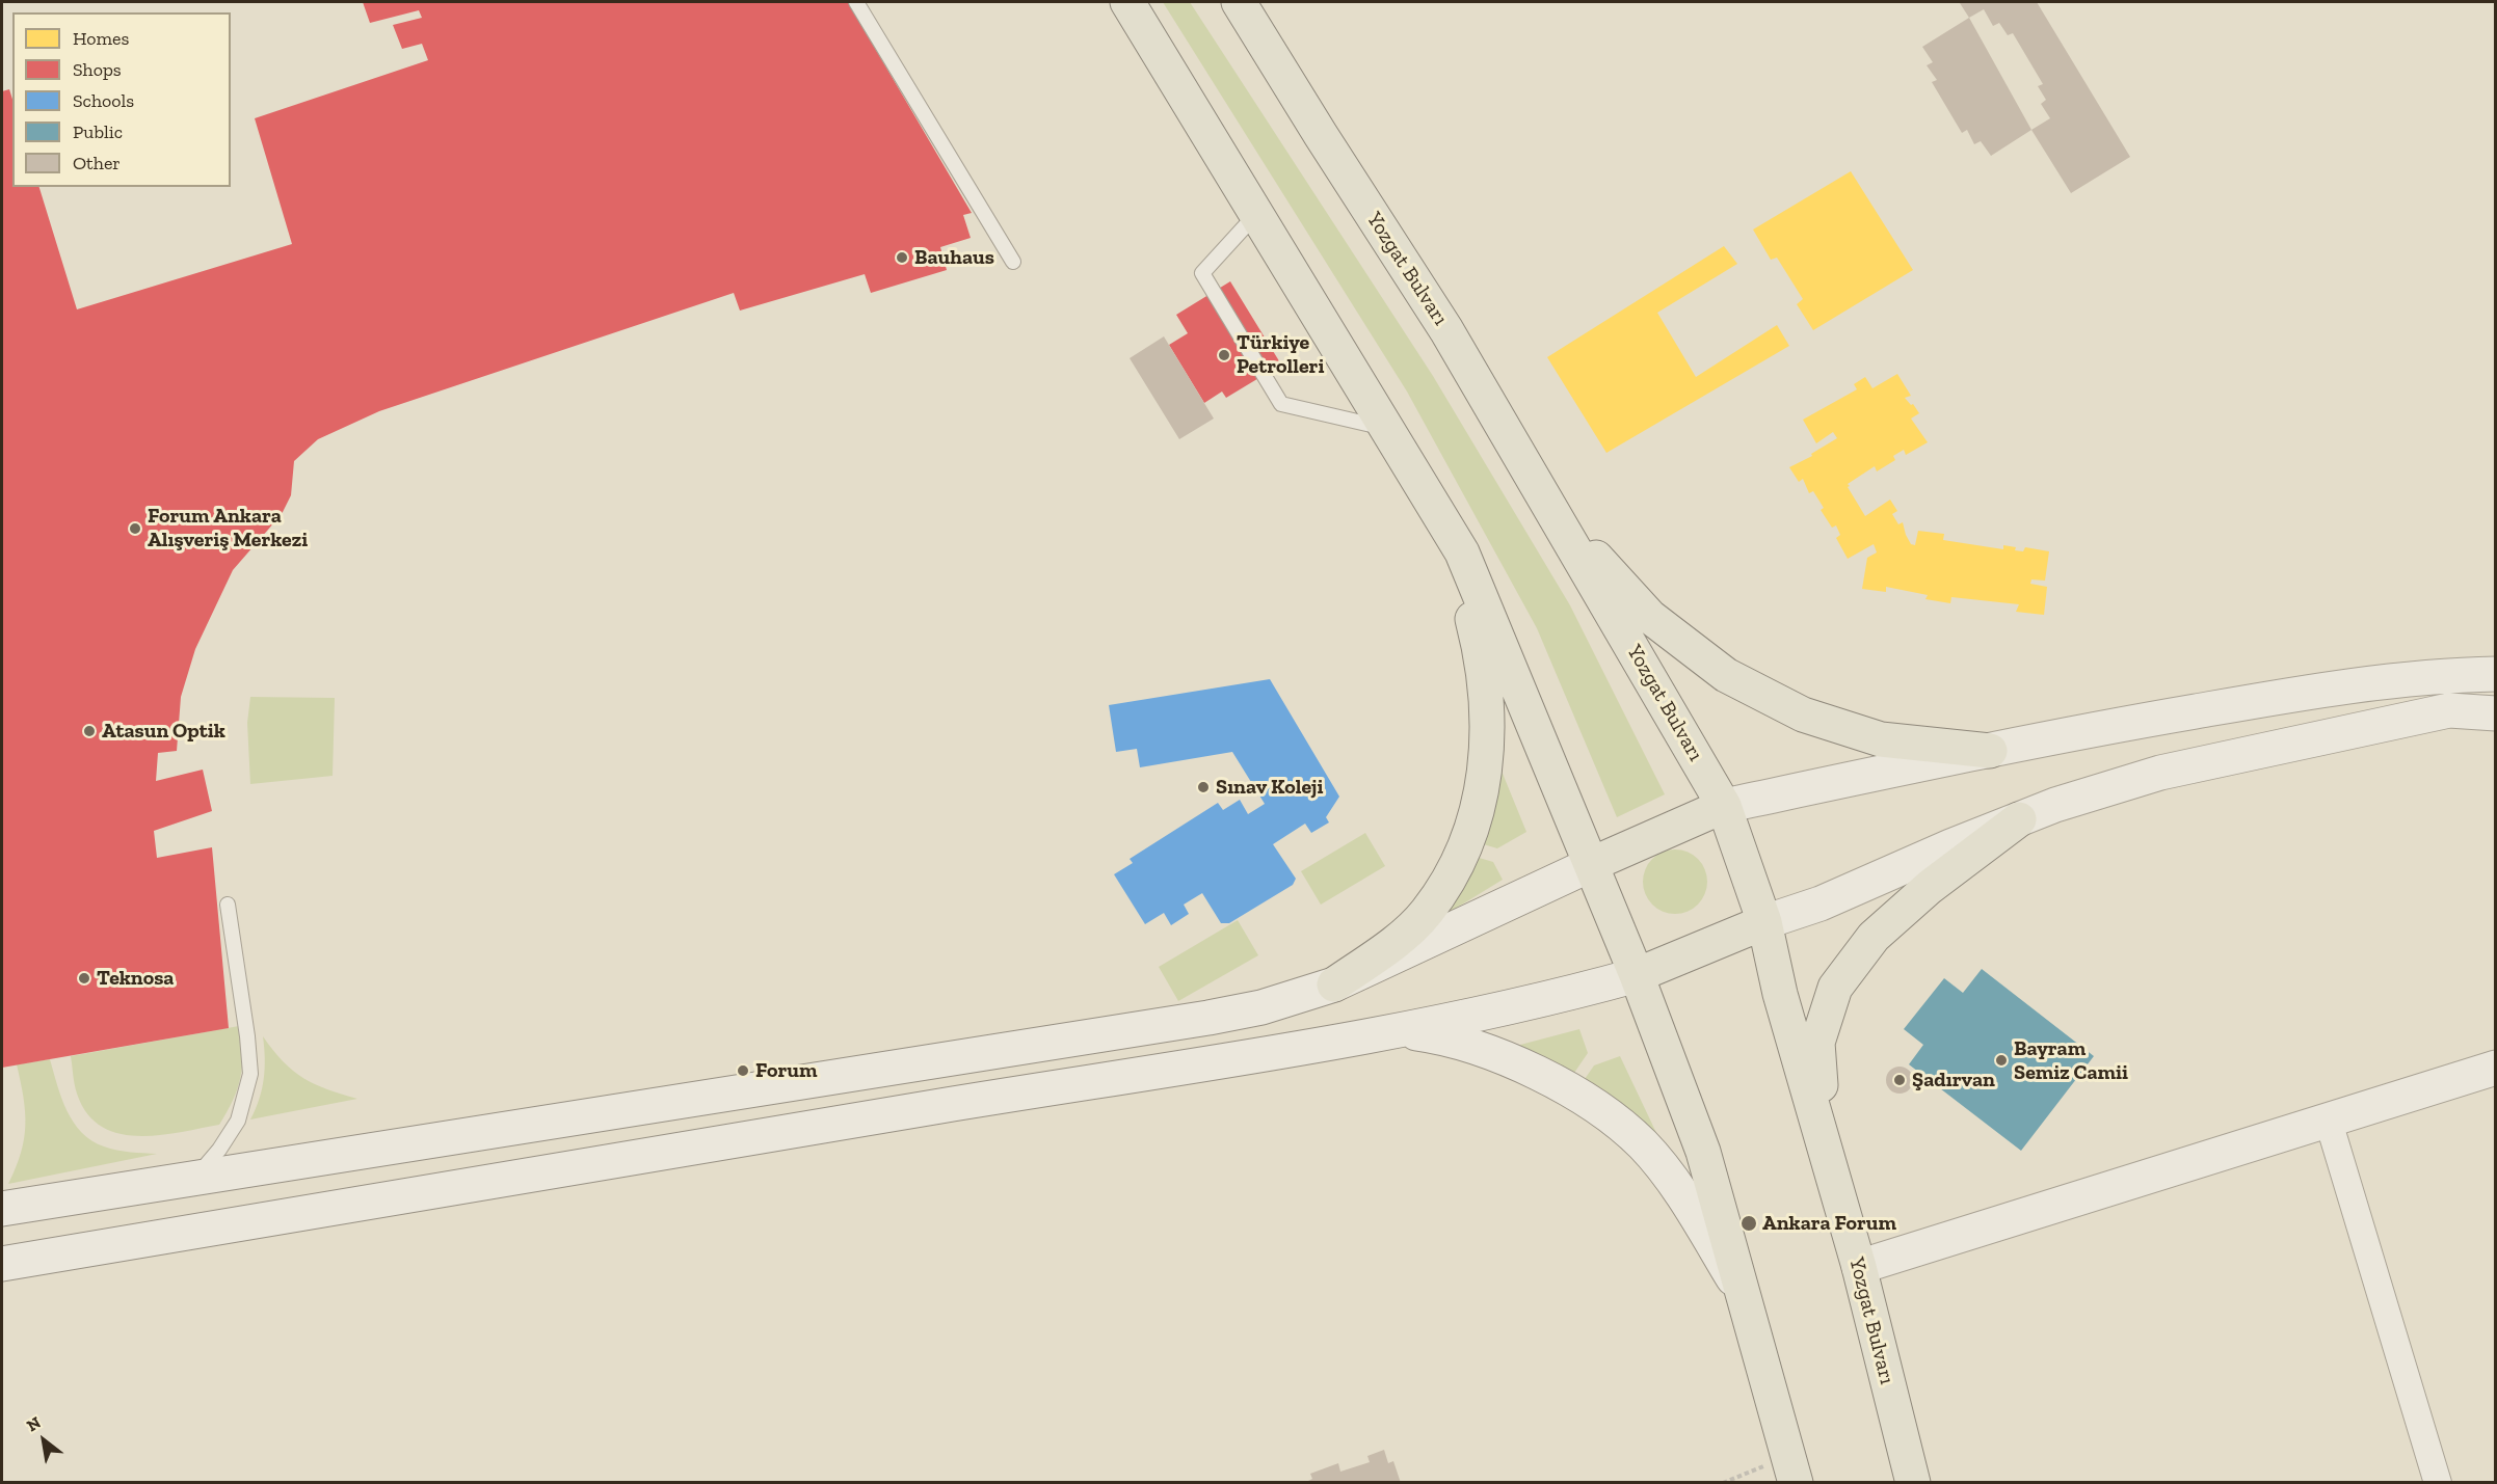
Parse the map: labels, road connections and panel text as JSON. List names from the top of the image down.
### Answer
{
  "streets": {
    "main road": ["Yozgat Bulvarı"]
  },
  "places": [
    "Bauhaus",
    "Türkiye Petrolleri",
    "Forum Ankara Alışveriş Merkezi",
    "Atasun Optik",
    "Sınav Koleji",
    "Teknosa",
    "Bayram Semiz Camii",
    "Forum",
    "Şadırvan",
    "Ankara Forum"
  ],
  "legend": [
    "Homes",
    "Shops",
    "Schools",
    "Public",
    "Other"
  ],
  "north": "top left"
}
